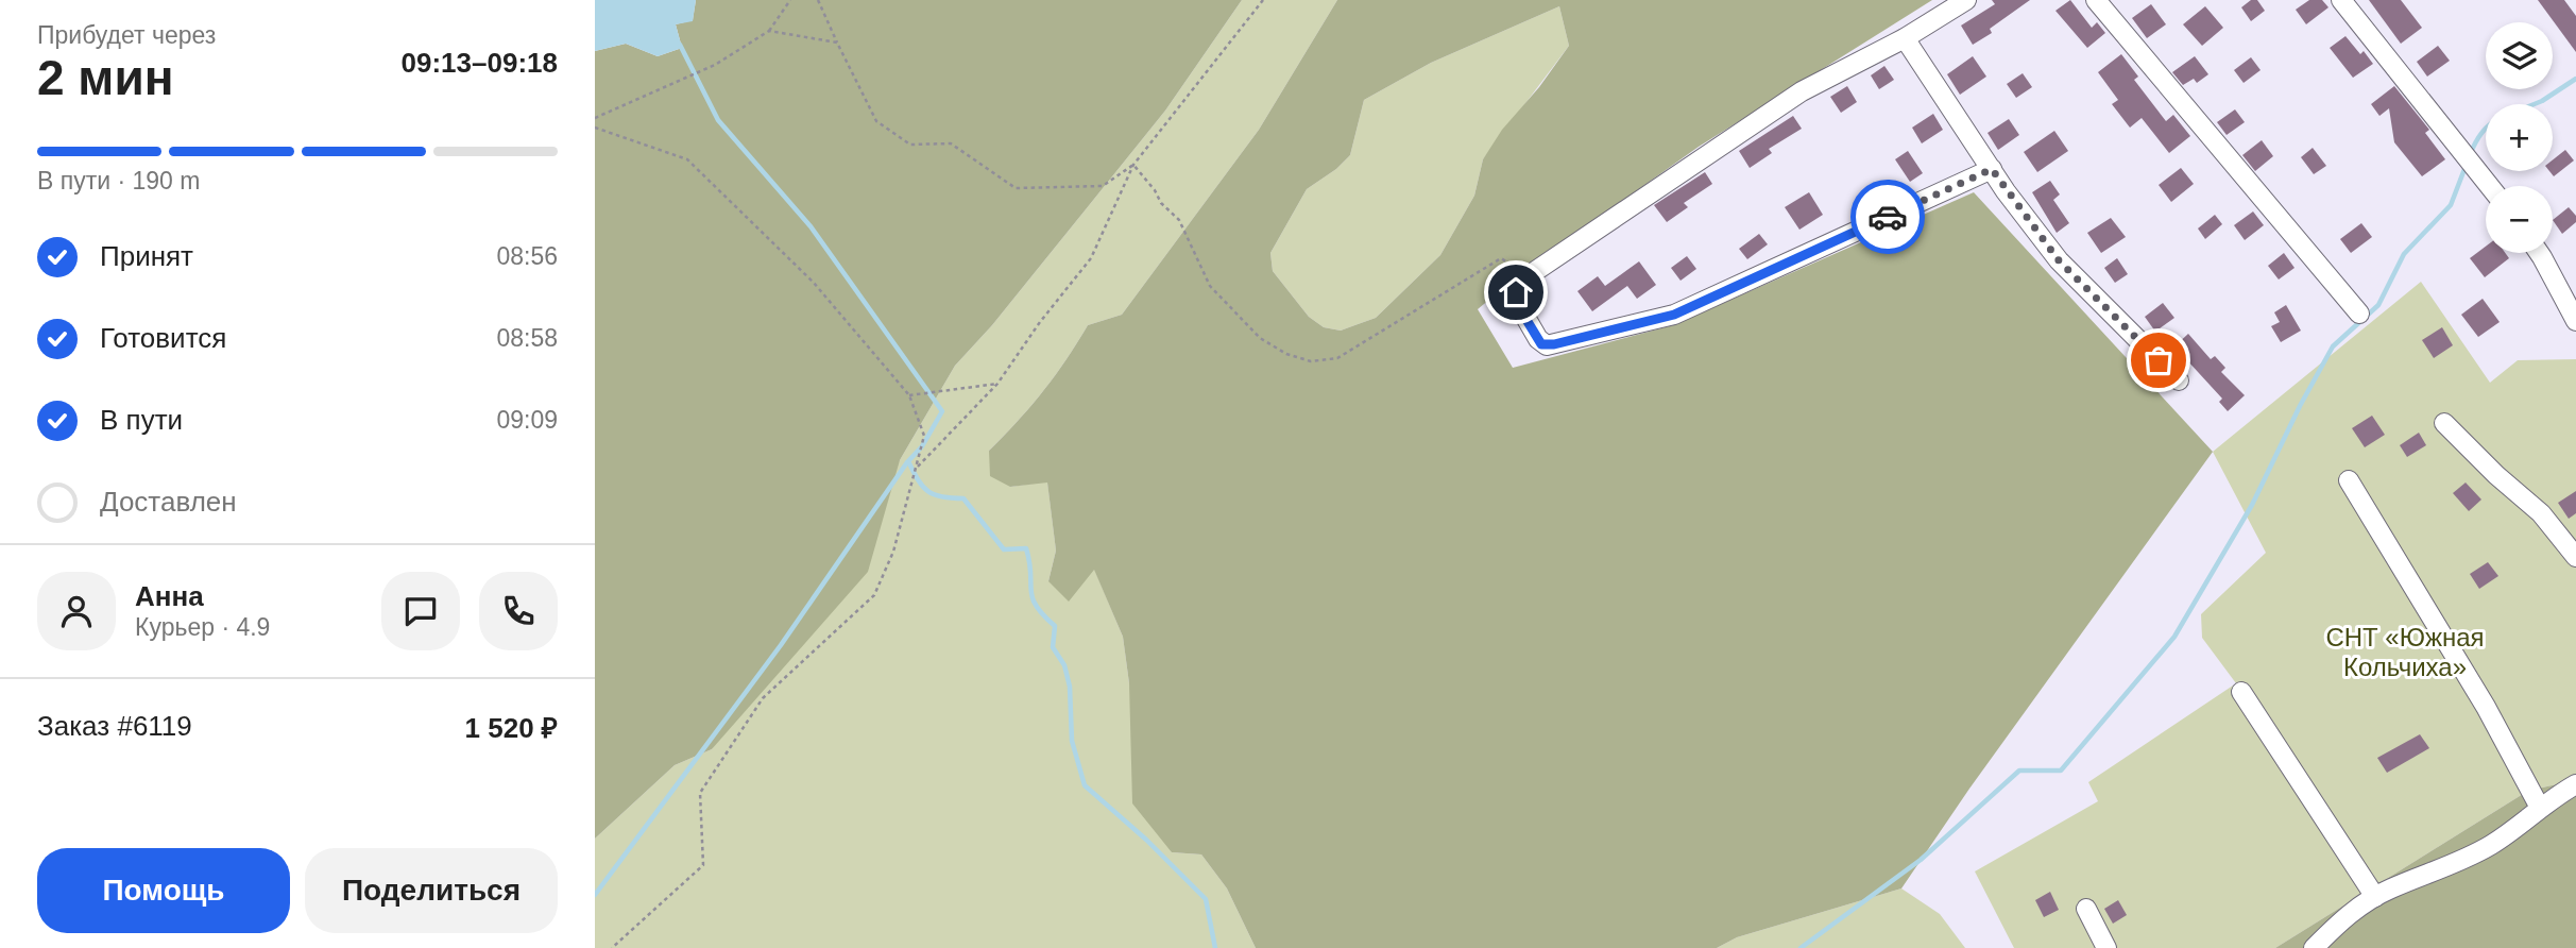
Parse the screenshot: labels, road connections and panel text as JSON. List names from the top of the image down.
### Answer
{
  "parks": ["СНТ «Южная Кольчиха»"],
  "page": {
    "heading": ["2 мин", "Прибудет через", "09:13–09:18"],
    "panel": [
      "Анна",
      "Курьер · 4.9",
      "Заказ #6119",
      "1 520 ₽"
    ],
    "map_buttons": ["+", "−"],
    "bar": "В пути · 190 m",
    "list": [
      ["Принят", "08:56"],
      ["Готовится", "08:58"],
      ["В пути", "09:09"],
      "Доставлен"
    ],
    "buttons": ["Помощь", "Поделиться"]
  }
}
